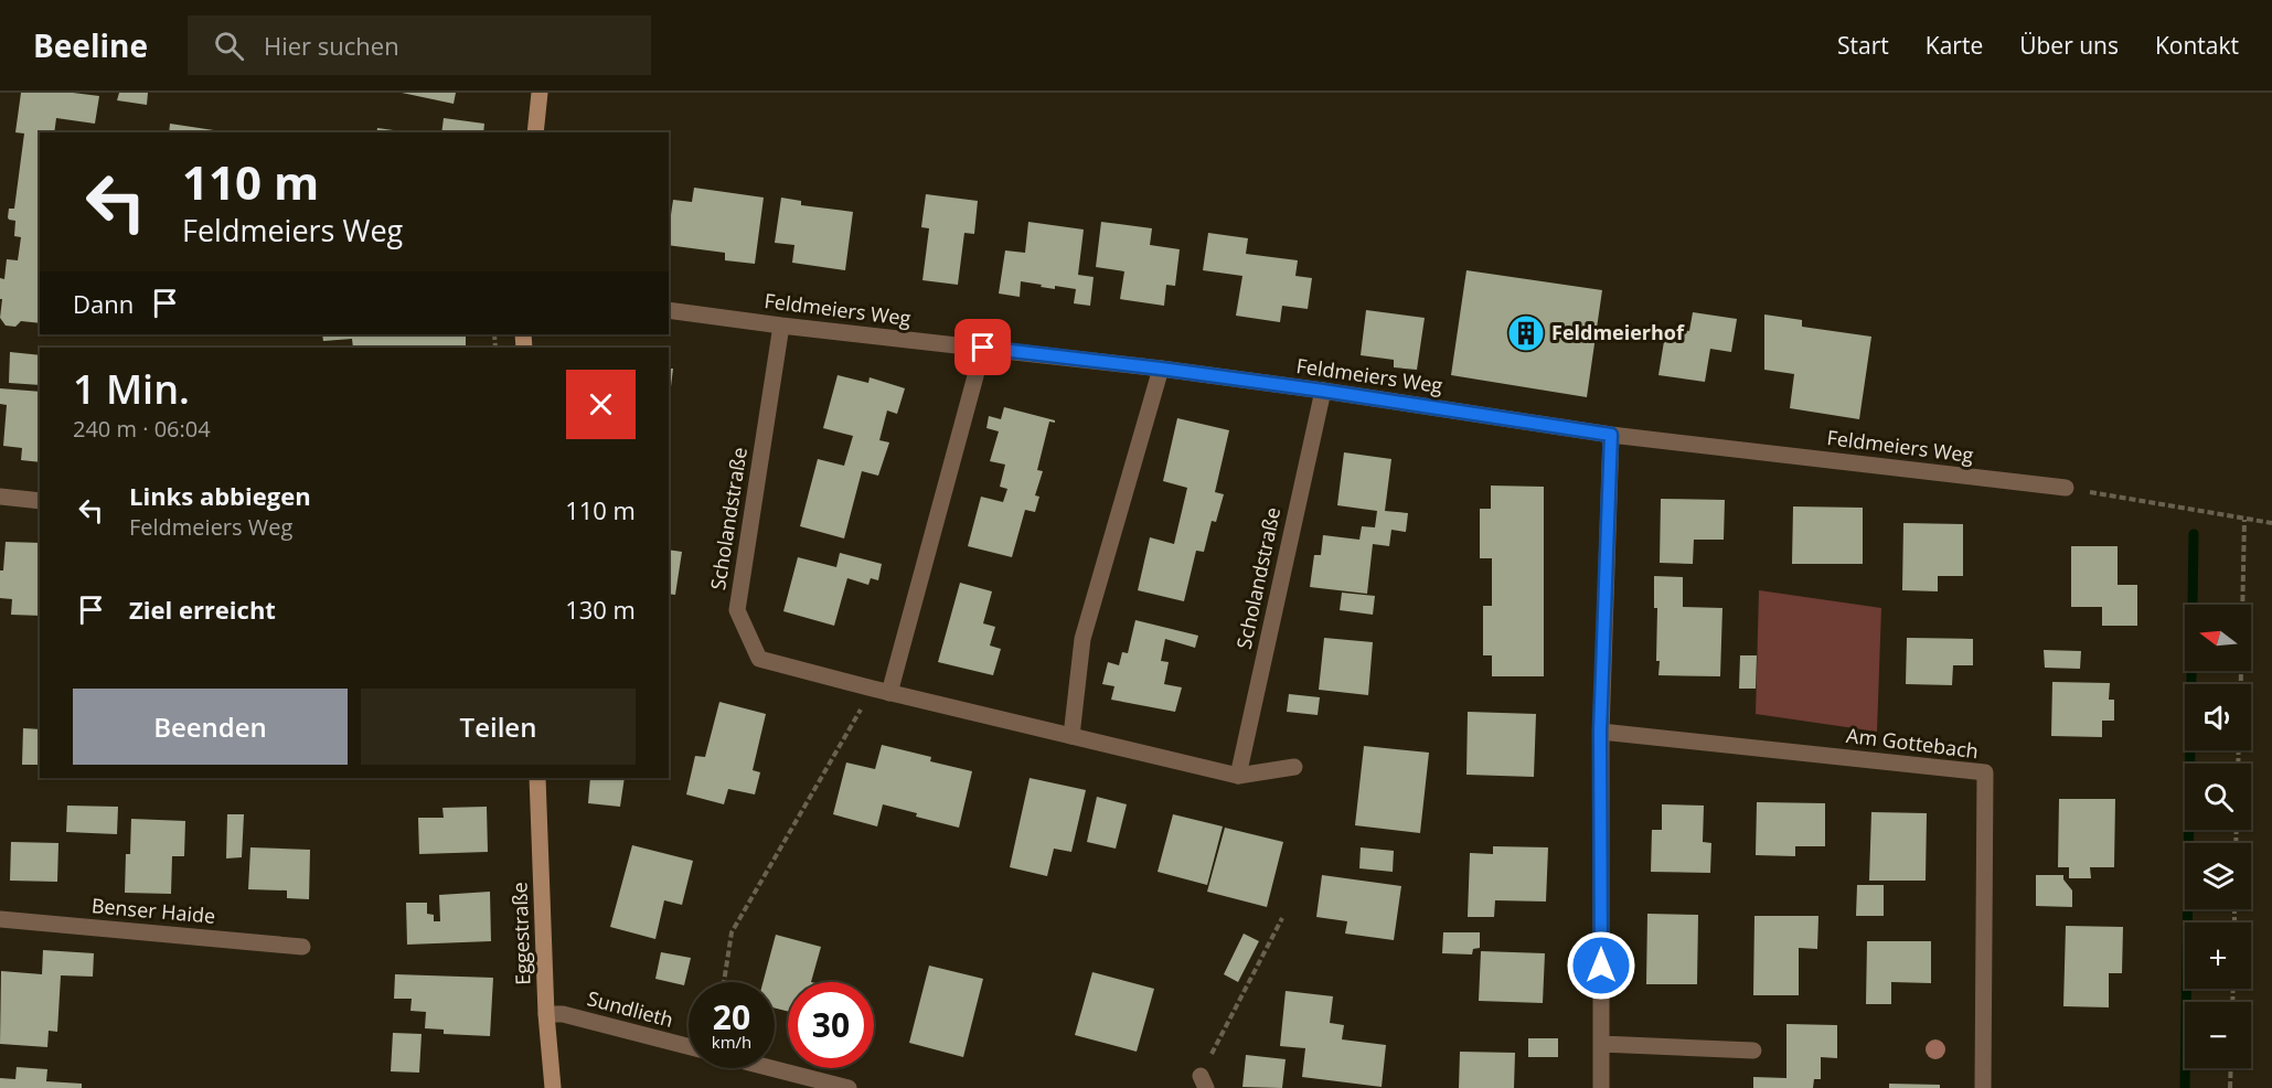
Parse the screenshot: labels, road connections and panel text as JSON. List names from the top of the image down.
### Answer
{
  "streets": {
    "main road": ["Eggestraße"],
    "street": [
      "Feldmeiers Weg",
      "Scholandstraße",
      "Am Gottebach",
      "Benser Haide",
      "Sundlieth"
    ]
  },
  "crossings": [
    ["Feldmeiers Weg", "Scholandstraße"],
    ["Eggestraße", "Sundlieth"]
  ],
  "places": {
    "building": ["Feldmeierhof"]
  },
  "north": "left",
  "page": {
    "header": "Beeline",
    "search": "Hier suchen",
    "nav": [
      "Start",
      "Karte",
      "Über uns",
      "Kontakt"
    ],
    "turn": ["110 m", "Feldmeiers Weg"],
    "then": "Dann",
    "heading": ["1 Min.", "240 m · 06:04"],
    "list": [
      {
        "name": "Links abbiegen",
        "note": "Feldmeiers Weg",
        "value": "110 m"
      },
      {
        "name": "Ziel erreicht",
        "value": "130 m"
      }
    ],
    "map_buttons": ["+", "−"],
    "buttons": ["Beenden", "Teilen"],
    "speed": "20 km/h",
    "limit": "30"
  }
}
